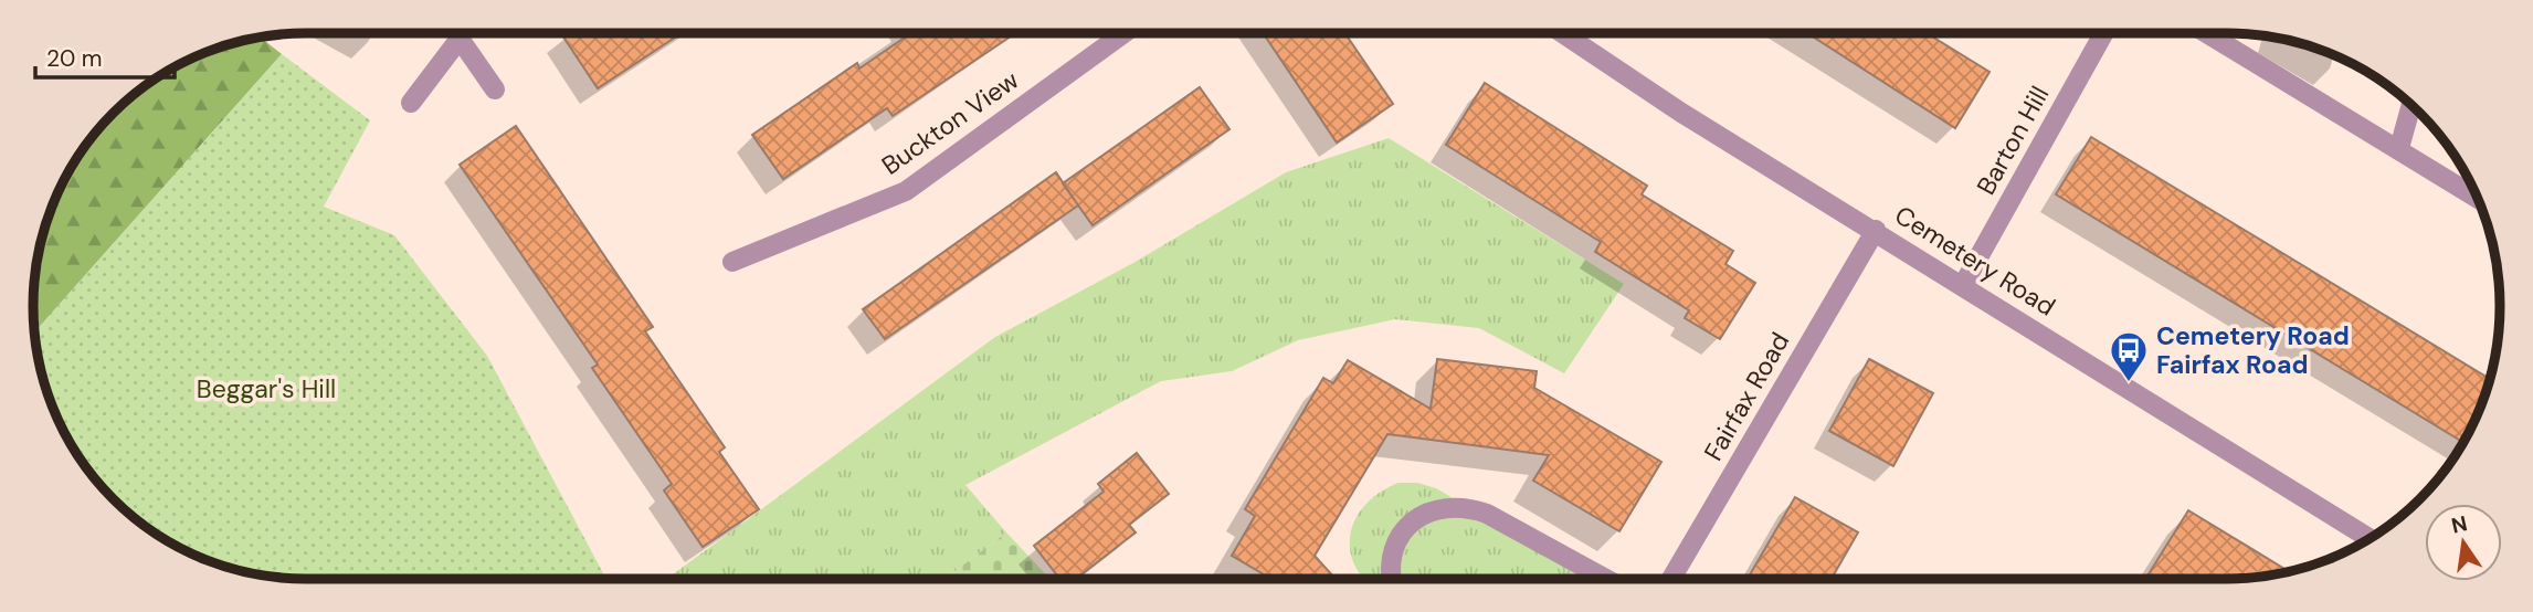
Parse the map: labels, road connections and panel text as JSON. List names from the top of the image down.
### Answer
{
  "streets": {
    "street": [
      "Buckton View",
      "Barton Hill",
      "Cemetery Road",
      "Fairfax Road"
    ]
  },
  "crossings": [
    ["Barton Hill", "Cemetery Road"],
    ["Cemetery Road", "Fairfax Road"]
  ],
  "parks": ["Beggar's Hill"],
  "places": {
    "bus stop": ["Cemetery Road Fairfax Road"]
  },
  "scale_bar": "20 m",
  "north": "top"
}
